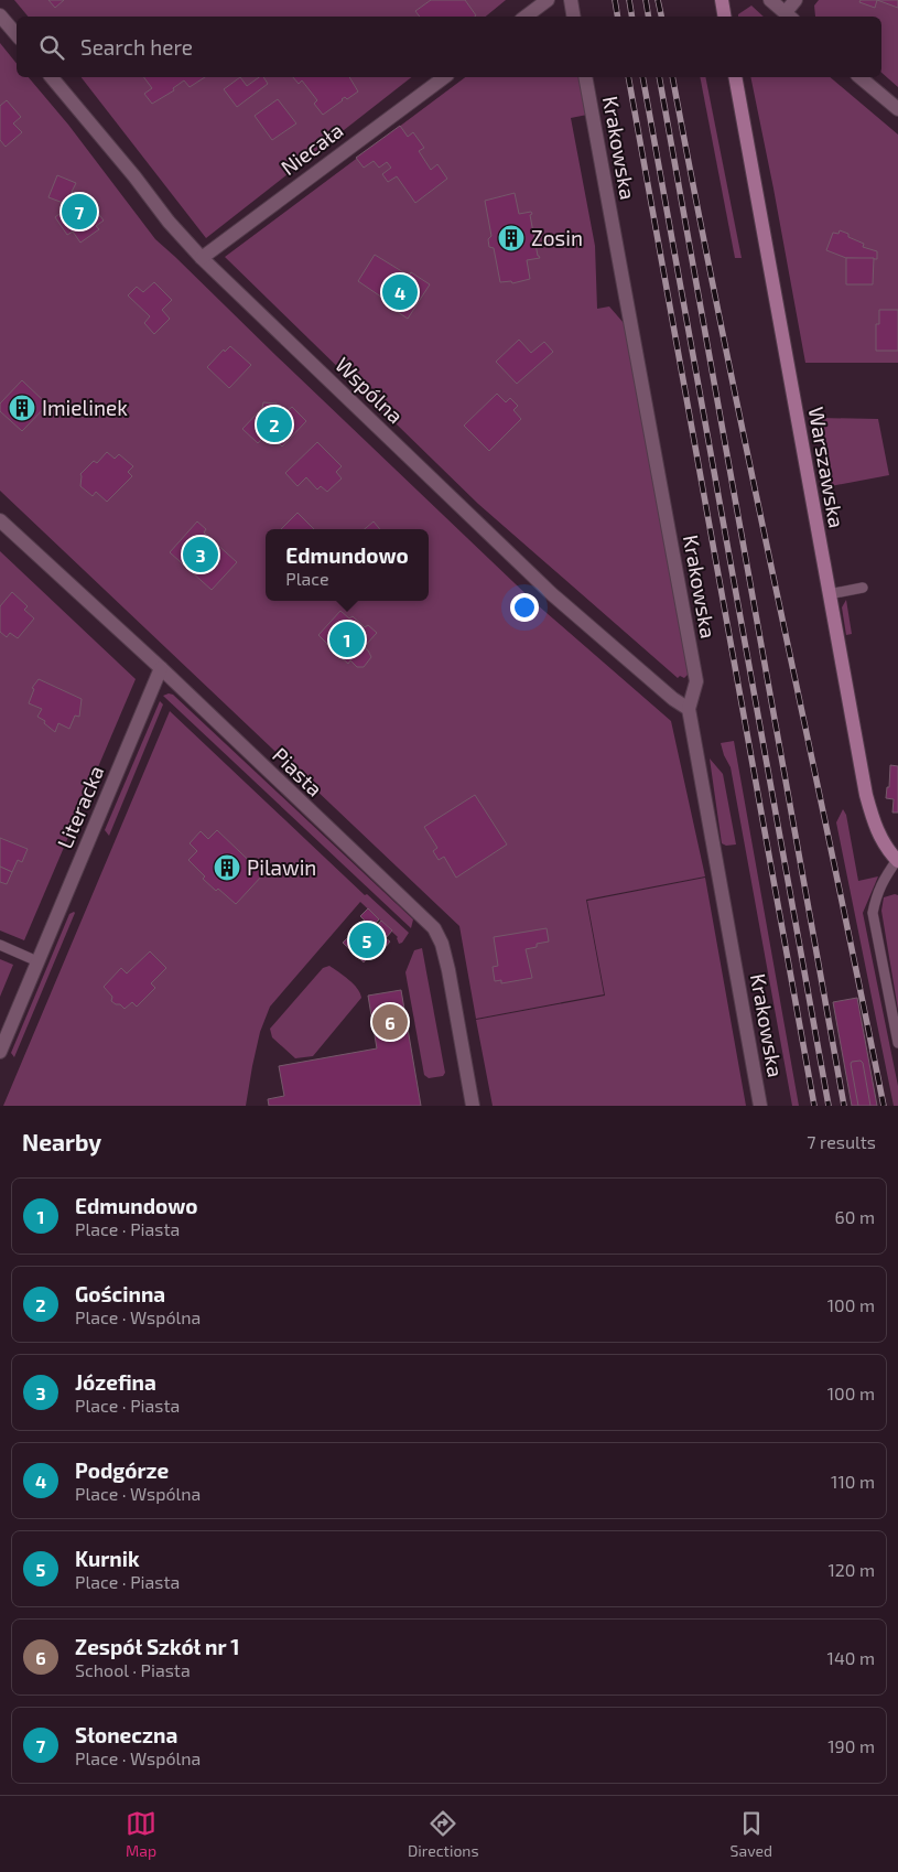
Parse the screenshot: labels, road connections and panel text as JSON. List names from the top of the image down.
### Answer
{
  "streets": {
    "street": [
      "Krakowska",
      "Niecała",
      "Wspólna",
      "Warszawska",
      "Piasta",
      "Literacka"
    ]
  },
  "crossings": [
    ["Krakowska", "Wspólna"],
    ["Niecała", "Wspólna"],
    ["Piasta", "Literacka"]
  ],
  "places": {
    "building": ["Zosin", "Imielinek", "Pilawin"]
  },
  "page": {
    "search": "Search here",
    "pins": [
      "7",
      "4",
      "2",
      "3",
      "1",
      "5",
      "6"
    ],
    "popup": ["Edmundowo", "Place"],
    "heading": ["Nearby", "7 results"],
    "list": [
      {
        "mark": "1",
        "name": "Edmundowo",
        "note": "Place · Piasta",
        "value": "60 m"
      },
      {
        "mark": "2",
        "name": "Gościnna",
        "note": "Place · Wspólna",
        "value": "100 m"
      },
      {
        "mark": "3",
        "name": "Józefina",
        "note": "Place · Piasta",
        "value": "100 m"
      },
      {
        "mark": "4",
        "name": "Podgórze",
        "note": "Place · Wspólna",
        "value": "110 m"
      },
      {
        "mark": "5",
        "name": "Kurnik",
        "note": "Place · Piasta",
        "value": "120 m"
      },
      {
        "mark": "6",
        "name": "Zespół Szkół nr 1",
        "note": "School · Piasta",
        "value": "140 m"
      },
      {
        "mark": "7",
        "name": "Słoneczna",
        "note": "Place · Wspólna",
        "value": "190 m"
      }
    ],
    "nav": ["Map", "Directions", "Saved"]
  }
}
